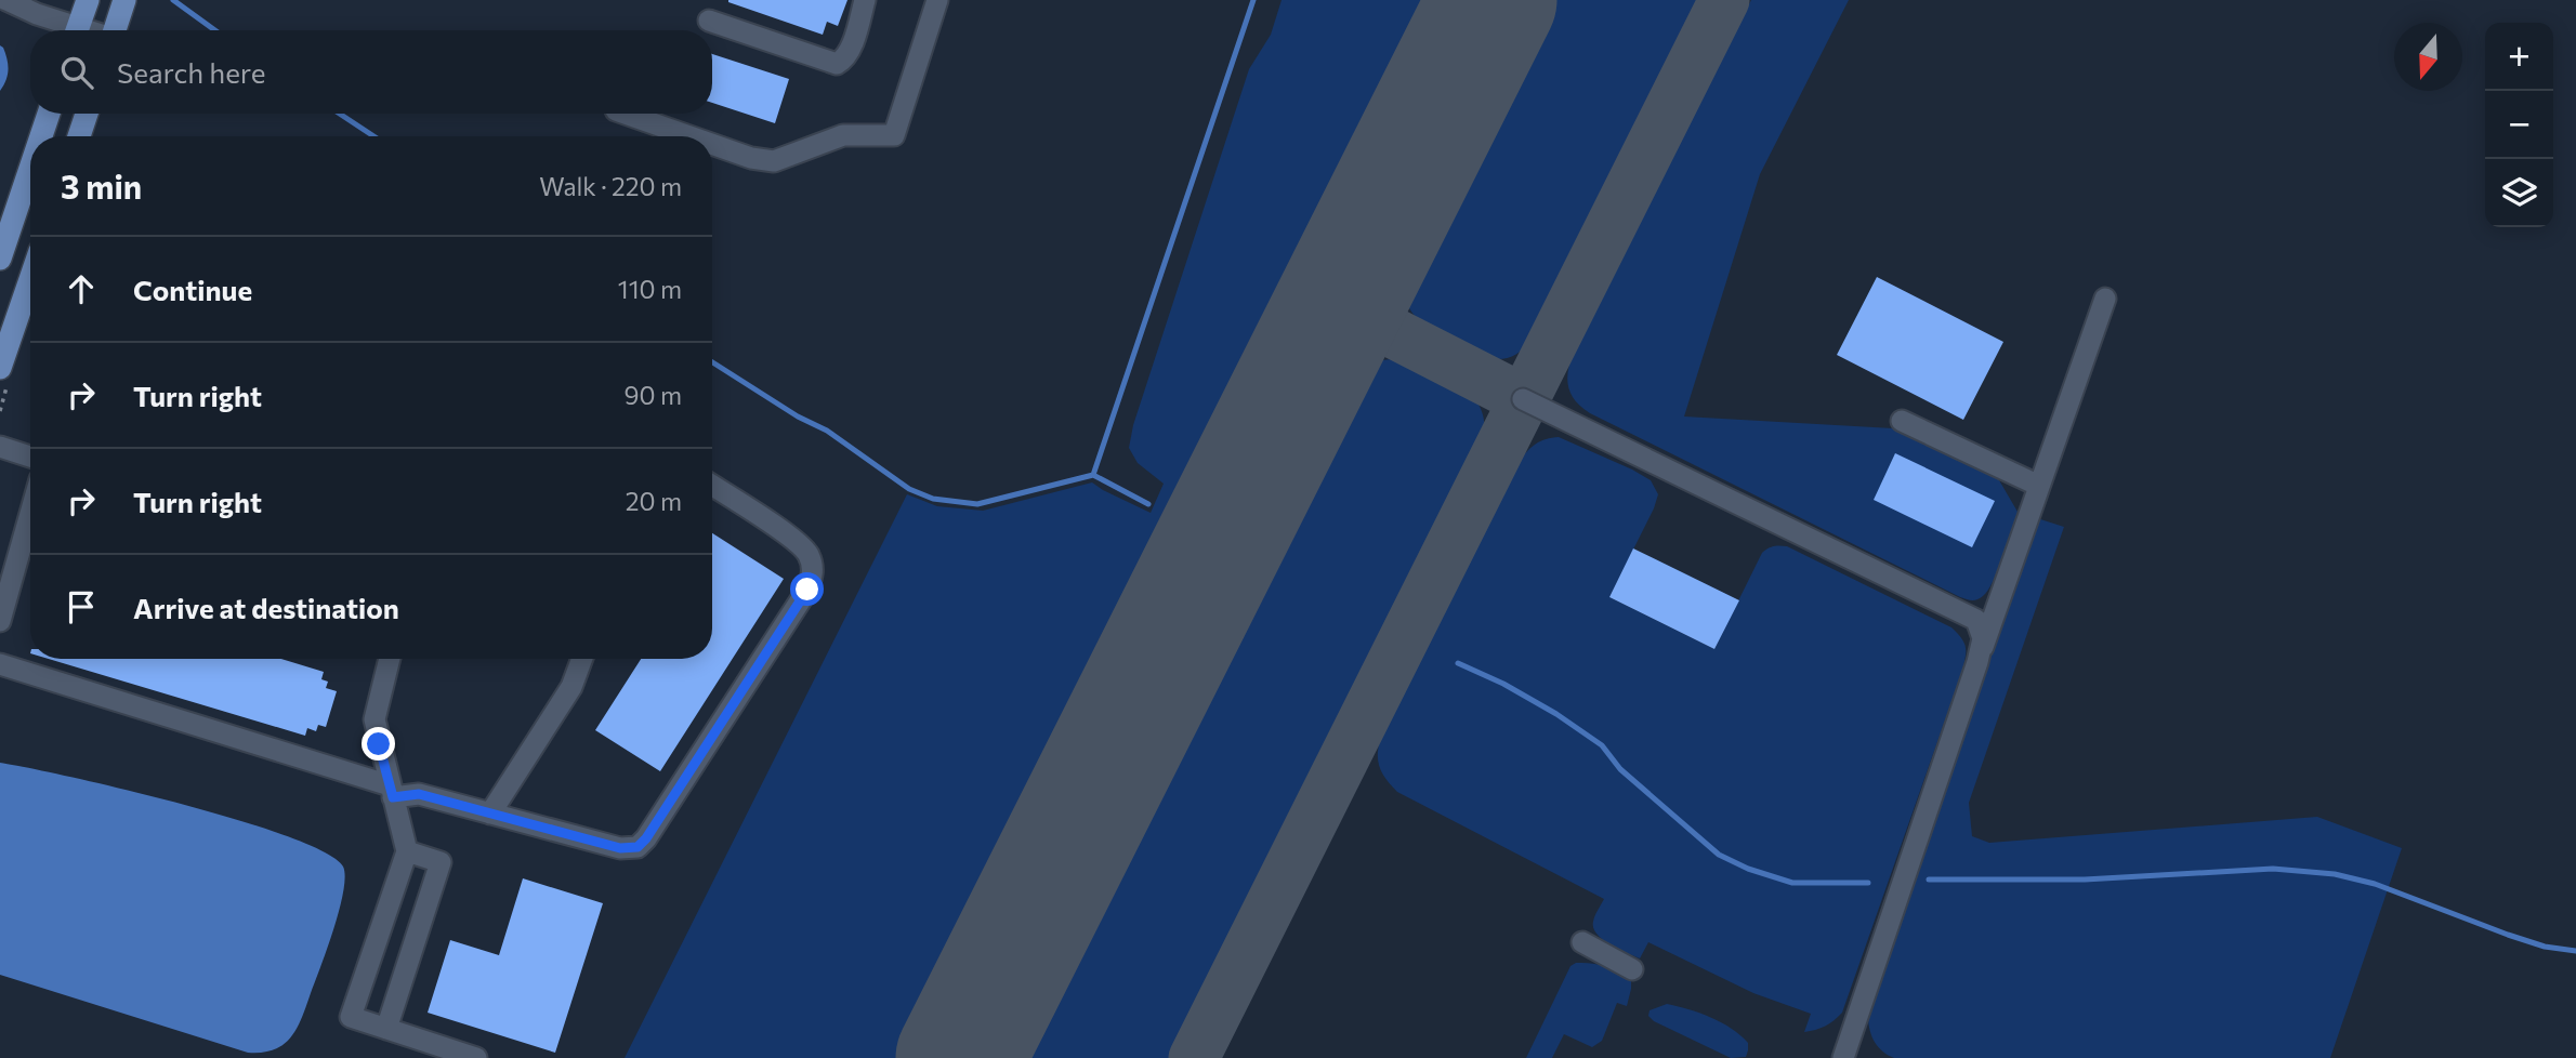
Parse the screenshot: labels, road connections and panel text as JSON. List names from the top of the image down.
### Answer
{
  "north": "bottom",
  "page": {
    "map_buttons": ["+", "−"],
    "search": "Search here",
    "heading": ["3 min", "Walk · 220 m"],
    "list": [
      ["Continue", "110 m"],
      ["Turn right", "90 m"],
      ["Turn right", "20 m"],
      "Arrive at destination"
    ]
  }
}
